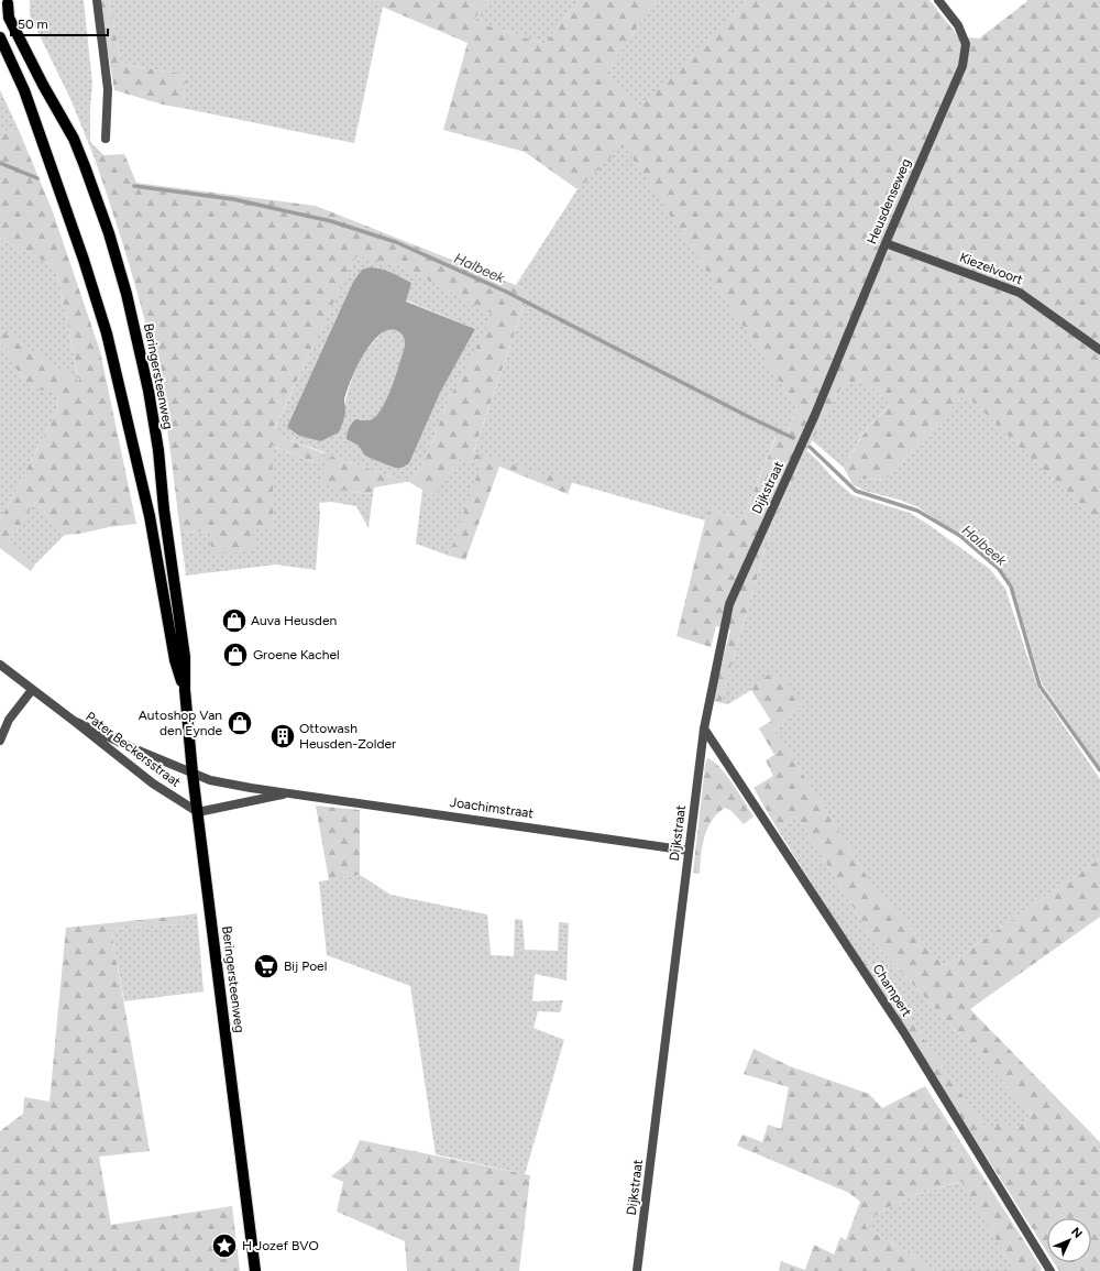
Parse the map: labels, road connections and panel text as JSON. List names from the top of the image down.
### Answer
{
  "streets": {
    "main road": ["Beringersteenweg"],
    "street": [
      "Heusdenseweg",
      "Kiezelvoort",
      "Dijkstraat",
      "Pater Beckersstraat",
      "Joachimstraat",
      "Champert"
    ]
  },
  "crossings": [
    ["Heusdenseweg", "Kiezelvoort"],
    ["Heusdenseweg", "Dijkstraat"],
    ["Beringersteenweg", "Pater Beckersstraat"],
    ["Beringersteenweg", "Joachimstraat"],
    ["Dijkstraat", "Joachimstraat"],
    ["Dijkstraat", "Champert"],
    ["Pater Beckersstraat", "Joachimstraat"]
  ],
  "water": ["Halbeek"],
  "places": {
    "shop": ["Auva Heusden", "Groene Kachel", "Autoshop Van den Eynde"],
    "building": ["Ottowash Heusden-Zolder"],
    "supermarket": ["Bij Poel"],
    "place": ["H Jozef BVO"]
  },
  "scale_bar": "50 m",
  "north": "top right"
}
